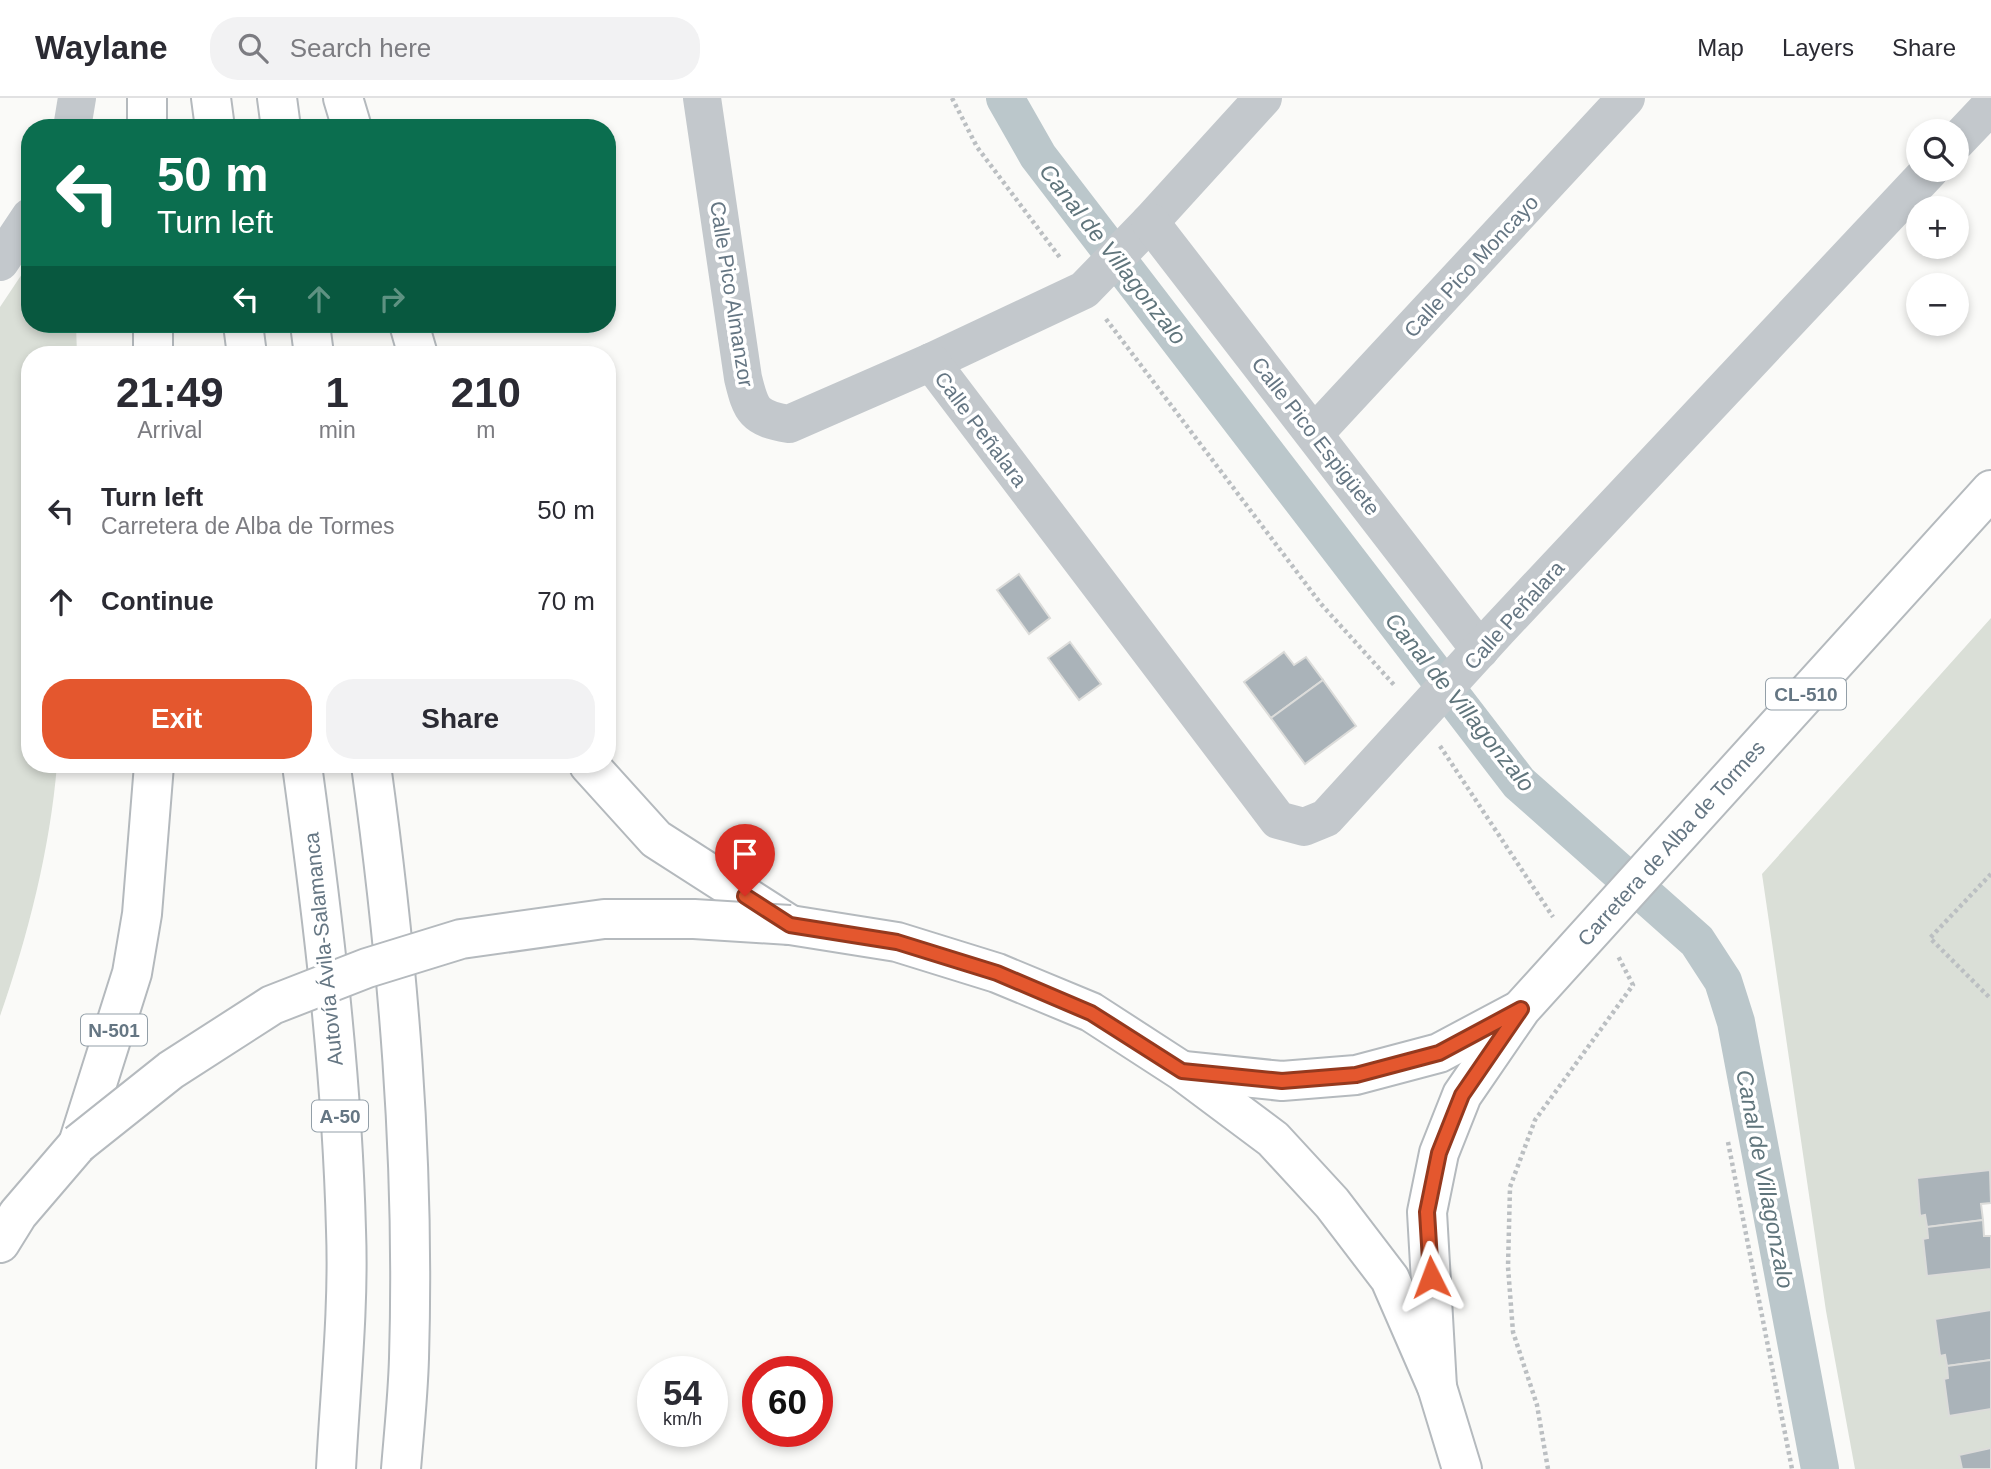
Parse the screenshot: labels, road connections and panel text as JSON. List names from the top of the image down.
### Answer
{
  "streets": {
    "main road": [
      "CL-510",
      "Carretera de Alba de Tormes",
      "Autovía Ávila-Salamanca",
      "N-501",
      "A-50"
    ],
    "street": [
      "Calle Pico Moncayo",
      "Calle Pico Almanzor",
      "Calle Peñalara",
      "Calle Pico Espigüete"
    ]
  },
  "crossings": [
    ["Calle Pico Moncayo", "Calle Pico Espigüete"],
    ["Calle Pico Almanzor", "Calle Peñalara"],
    ["Calle Pico Almanzor", "Calle Pico Espigüete"],
    ["Calle Peñalara", "Calle Pico Espigüete"]
  ],
  "water": ["Canal de Villagonzalo"],
  "page": {
    "header": "Waylane",
    "search": "Search here",
    "nav": ["Map", "Layers", "Share"],
    "map_buttons": ["+", "−"],
    "turn": ["50 m", "Turn left"],
    "eta": [
      "21:49",
      "Arrival",
      "1",
      "min",
      "210",
      "m"
    ],
    "list": [
      {
        "name": "Turn left",
        "note": "Carretera de Alba de Tormes",
        "value": "50 m"
      },
      {
        "name": "Continue",
        "value": "70 m"
      }
    ],
    "buttons": ["Exit", "Share"],
    "speed": "54 km/h",
    "limit": "60"
  }
}
